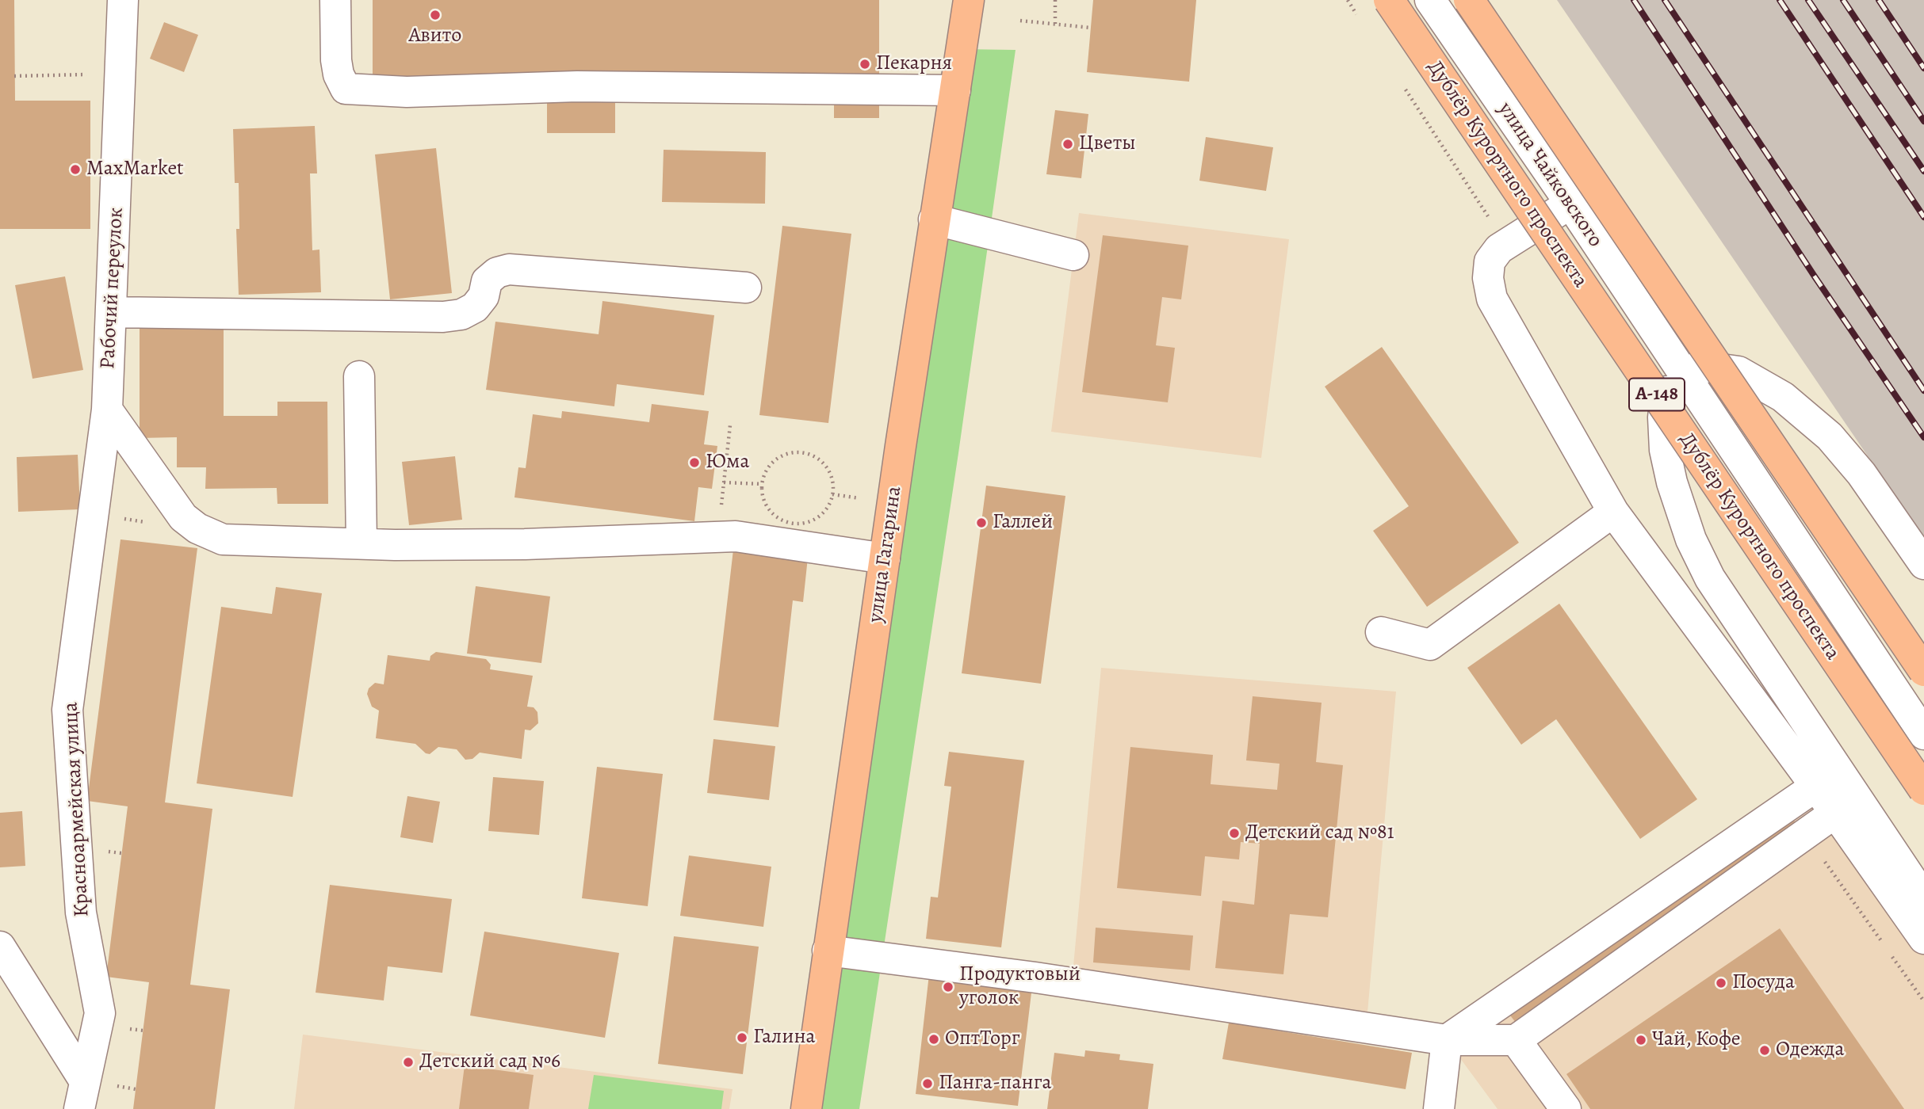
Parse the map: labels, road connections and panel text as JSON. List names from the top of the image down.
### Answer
{
  "streets": {
    "main road": ["Дублёр Курортного проспекта", "А-148", "улица Гагарина"],
    "street": ["улица Чайковского", "Рабочий переулок", "Красноармейская улица"]
  },
  "crossings": [
    ["улица Чайковского", "А-148"],
    ["Рабочий переулок", "Красноармейская улица"]
  ],
  "places": [
    "Авито",
    "Пекарня",
    "Цветы",
    "MaxMarket",
    "Юма",
    "Галлей",
    "Детский сад №81",
    "Посуда",
    "Продуктовый уголок",
    "Галина",
    "ОптТорг",
    "Чай, Кофе",
    "Одежда",
    "Детский сад №6",
    "Панга-панга"
  ]
}
